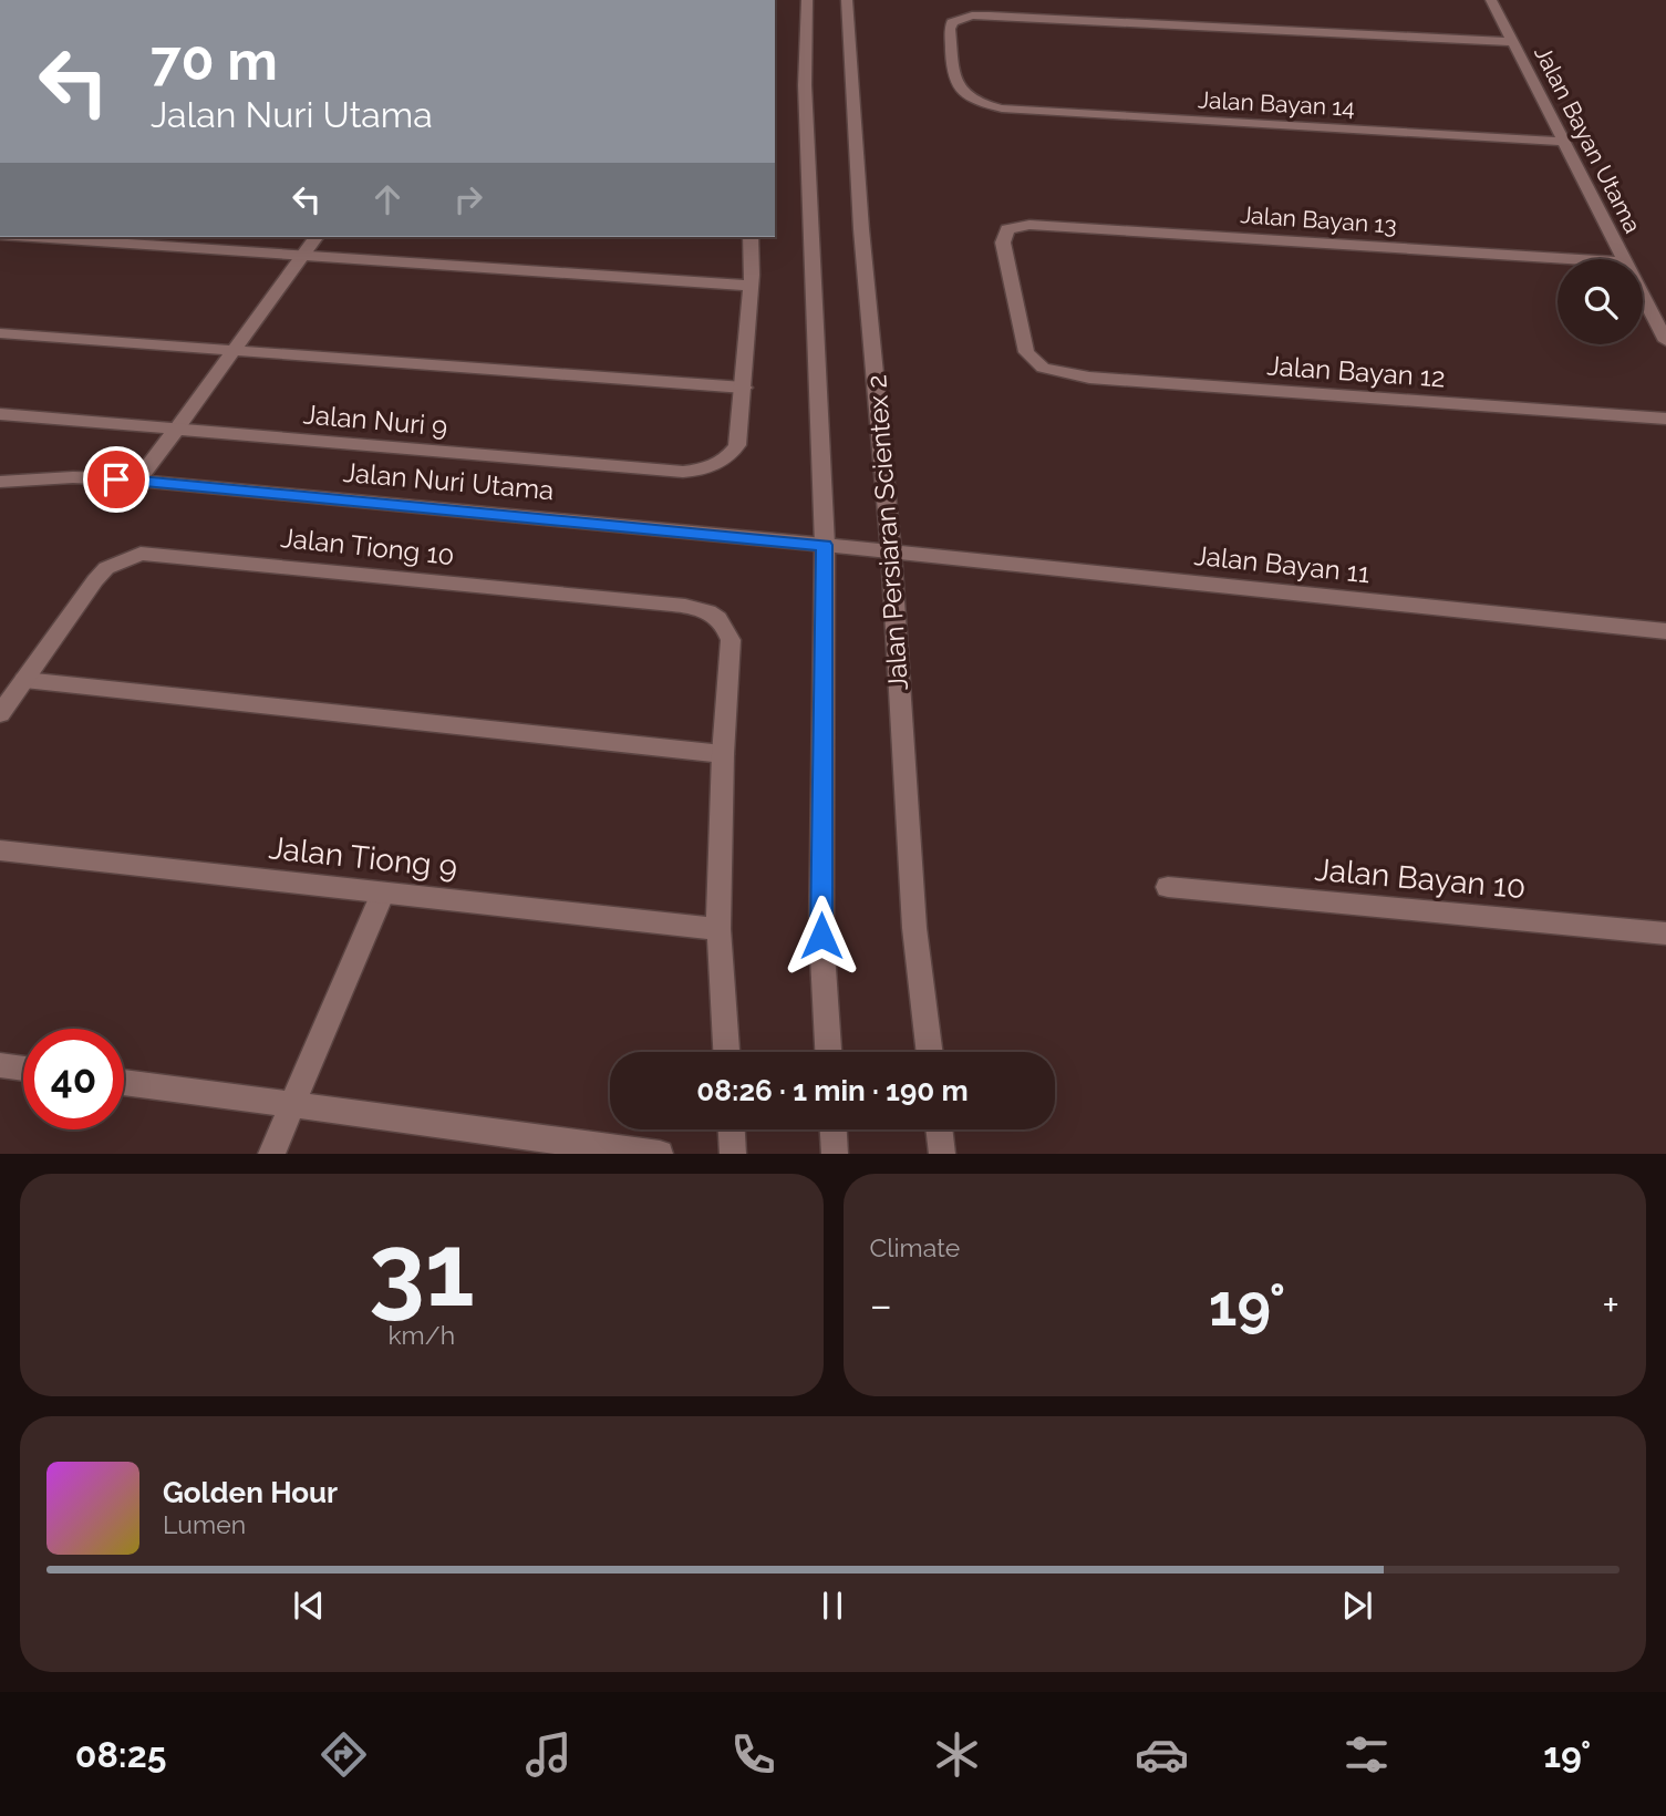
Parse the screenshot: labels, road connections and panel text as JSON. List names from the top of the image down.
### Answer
{
  "streets": {
    "street": [
      "Jalan Bayan 14",
      "Jalan Bayan Utama",
      "Jalan Bayan 13",
      "Jalan Bayan 12",
      "Jalan Nuri 9",
      "Jalan Nuri Utama",
      "Jalan Persiaran Scientex 2",
      "Jalan Tiong 10",
      "Jalan Bayan 11",
      "Jalan Tiong 9",
      "Jalan Bayan 10"
    ]
  },
  "crossings": [
    ["Jalan Bayan 14", "Jalan Bayan Utama"],
    ["Jalan Bayan 13", "Jalan Bayan 12"],
    ["Jalan Nuri Utama", "Jalan Persiaran Scientex 2"],
    ["Jalan Nuri Utama", "Jalan Bayan 11"],
    ["Jalan Persiaran Scientex 2", "Jalan Bayan 11"],
    ["Jalan Tiong 10", "Jalan Tiong 9"]
  ],
  "page": {
    "turn": ["70 m", "Jalan Nuri Utama"],
    "limit": "40",
    "trip": "08:26 · 1 min · 190 m",
    "tile": [
      ["31", "km/h"],
      "Climate"
    ],
    "heat": ["−", "19°", "+"],
    "song": ["Golden Hour", "Lumen"],
    "tabs": ["08:25", "19°"]
  }
}
